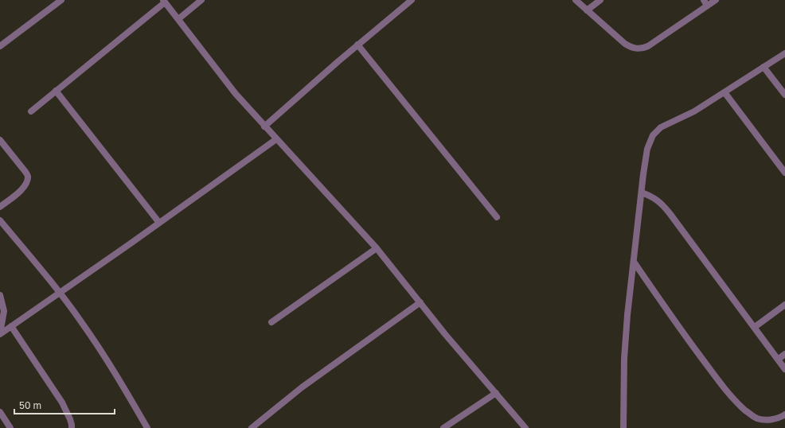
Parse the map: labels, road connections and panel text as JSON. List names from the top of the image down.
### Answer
{
  "scale_bar": "50 m"
}
